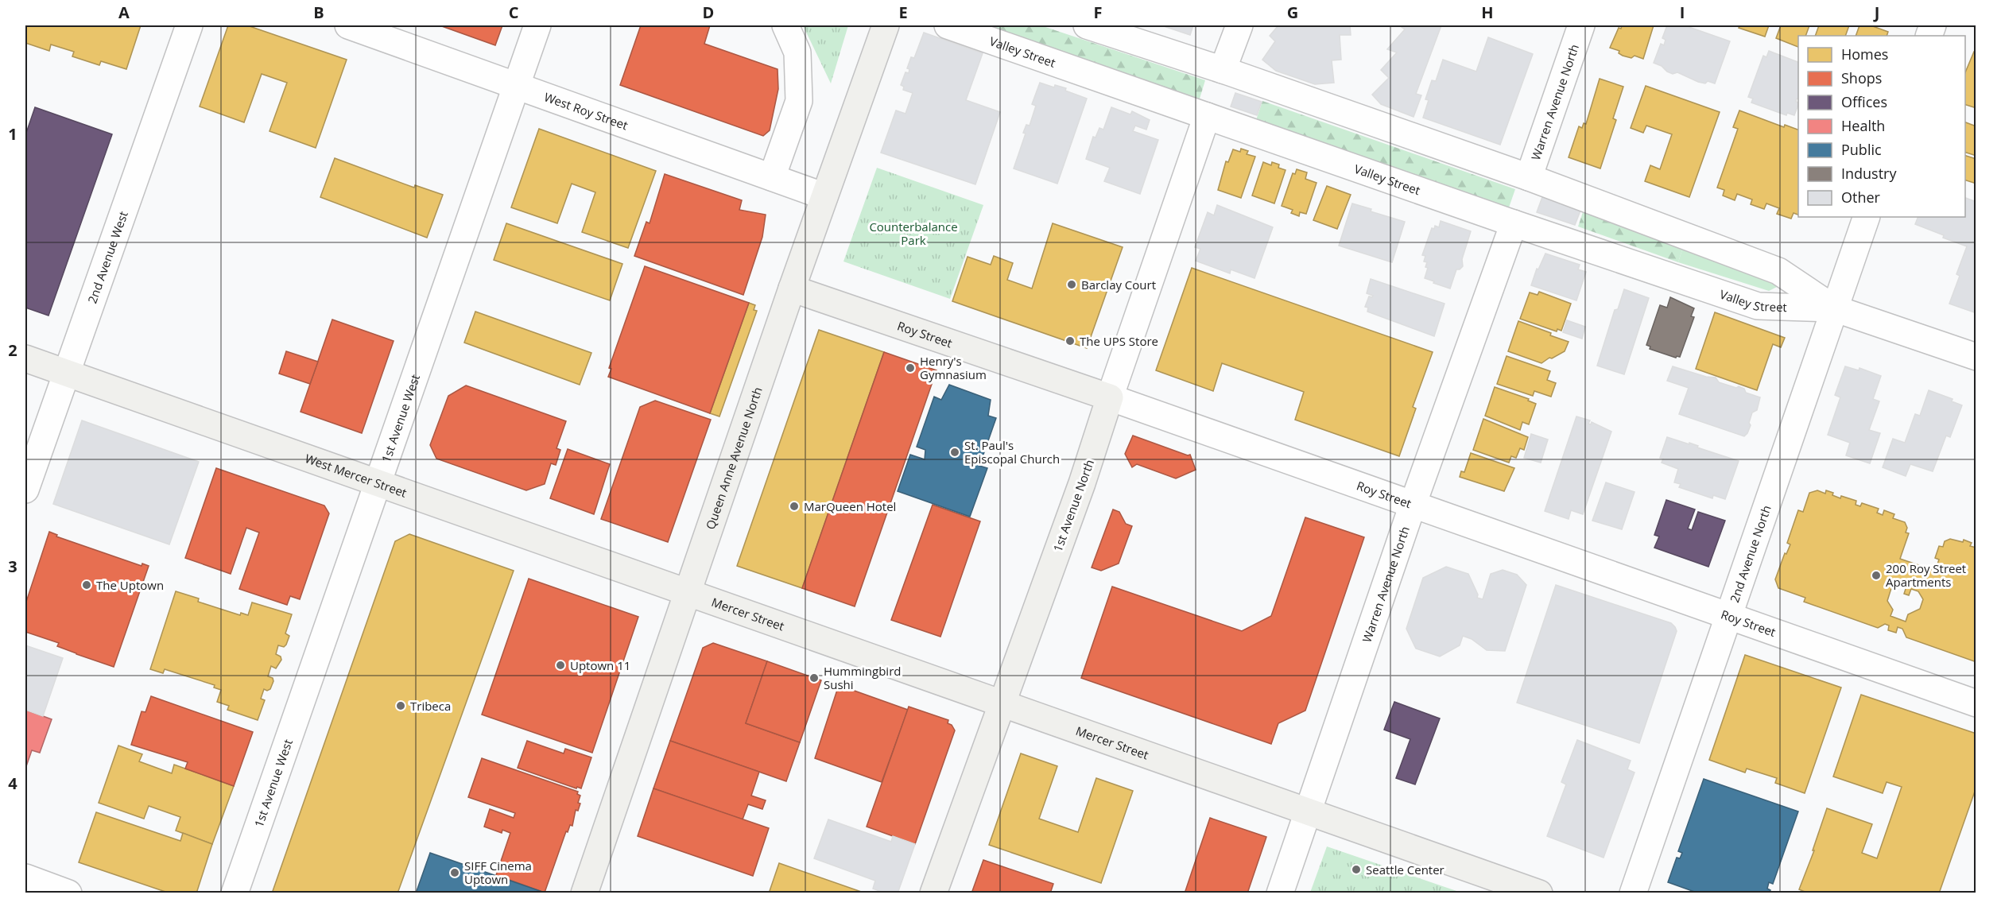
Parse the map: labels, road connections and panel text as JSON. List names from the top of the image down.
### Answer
{
  "streets": {
    "main road": [
      "Roy Street",
      "Queen Anne Avenue North",
      "West Mercer Street",
      "1st Avenue North",
      "Mercer Street"
    ],
    "street": [
      "Valley Street",
      "Warren Avenue North",
      "West Roy Street",
      "2nd Avenue West",
      "1st Avenue West",
      "2nd Avenue North"
    ]
  },
  "crossings": [
    ["Valley Street", "Warren Avenue North"],
    ["Valley Street", "1st Avenue North"],
    ["Valley Street", "2nd Avenue North"],
    ["Warren Avenue North", "Roy Street"],
    ["Warren Avenue North", "Mercer Street"],
    ["West Roy Street", "1st Avenue West"],
    ["West Roy Street", "Queen Anne Avenue North"],
    ["2nd Avenue West", "West Mercer Street"],
    ["Roy Street", "Queen Anne Avenue North"],
    ["Roy Street", "1st Avenue North"],
    ["Roy Street", "2nd Avenue North"],
    ["1st Avenue West", "West Mercer Street"],
    ["Queen Anne Avenue North", "West Mercer Street"],
    ["Queen Anne Avenue North", "Mercer Street"],
    ["West Mercer Street", "Mercer Street"],
    ["1st Avenue North", "Mercer Street"]
  ],
  "parks": ["Counterbalance Park"],
  "places": [
    "Barclay Court",
    "The UPS Store",
    "Henry's Gymnasium",
    "St. Paul's Episcopal Church",
    "MarQueen Hotel",
    "200 Roy Street Apartments",
    "The Uptown",
    "Uptown 11",
    "Hummingbird Sushi",
    "Tribeca",
    "Seattle Center",
    "SIFF Cinema Uptown"
  ],
  "legend": [
    "Homes",
    "Shops",
    "Offices",
    "Health",
    "Public",
    "Industry",
    "Other"
  ],
  "grid": {
    "columns": [
      "A",
      "B",
      "C",
      "D",
      "E",
      "F",
      "G",
      "H",
      "I",
      "J"
    ],
    "rows": [
      "1",
      "2",
      "3",
      "4"
    ]
  }
}
